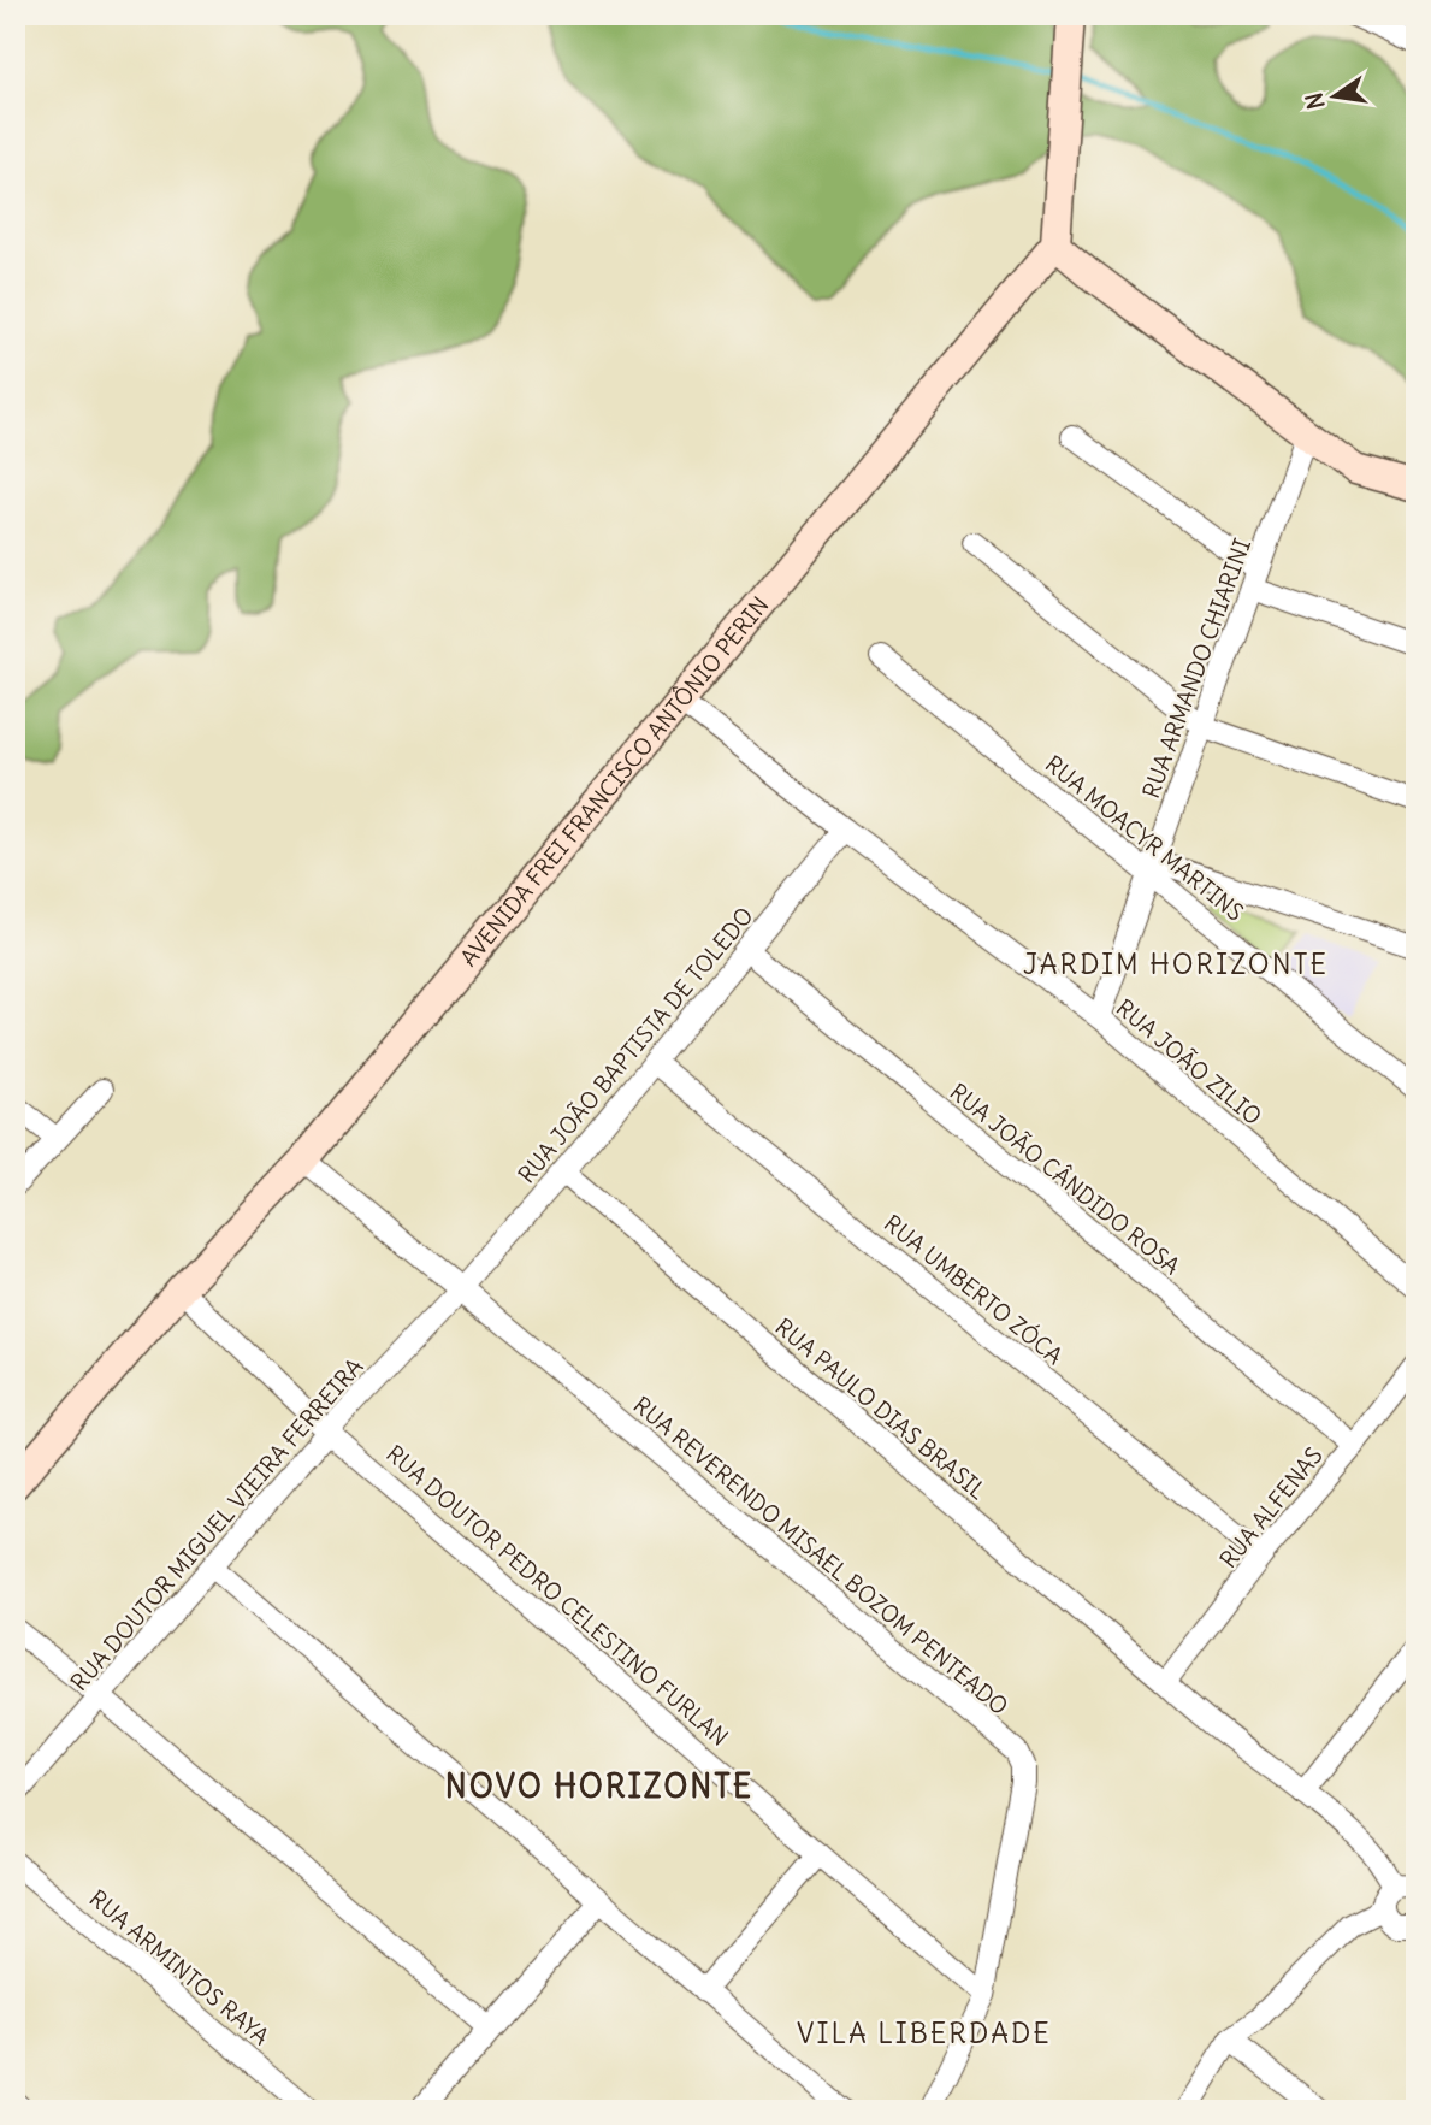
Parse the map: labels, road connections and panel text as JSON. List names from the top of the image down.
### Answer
{
  "streets": {
    "street": [
      "RUA ARMANDO CHIARINI",
      "AVENIDA FREI FRANCISCO ANTÔNIO PERIN",
      "RUA MOACYR MARTINS",
      "RUA JOÃO BAPTISTA DE TOLEDO",
      "RUA JOÃO ZILIO",
      "RUA JOÃO CÂNDIDO ROSA",
      "RUA UMBERTO ZÓCA",
      "RUA PAULO DIAS BRASIL",
      "RUA ALFENAS",
      "RUA DOUTOR MIGUEL VIEIRA FERREIRA",
      "RUA REVERENDO MISAEL BOZOM PENTEADO",
      "RUA DOUTOR PEDRO CELESTINO FURLAN",
      "RUA ARMINTOS RAYA"
    ]
  },
  "crossings": [
    ["RUA ARMANDO CHIARINI", "RUA MOACYR MARTINS"],
    ["RUA ARMANDO CHIARINI", "RUA JOÃO ZILIO"],
    ["AVENIDA FREI FRANCISCO ANTÔNIO PERIN", "RUA JOÃO ZILIO"],
    ["AVENIDA FREI FRANCISCO ANTÔNIO PERIN", "RUA REVERENDO MISAEL BOZOM PENTEADO"],
    ["AVENIDA FREI FRANCISCO ANTÔNIO PERIN", "RUA DOUTOR PEDRO CELESTINO FURLAN"],
    ["RUA JOÃO BAPTISTA DE TOLEDO", "RUA JOÃO ZILIO"],
    ["RUA JOÃO BAPTISTA DE TOLEDO", "RUA JOÃO CÂNDIDO ROSA"],
    ["RUA JOÃO BAPTISTA DE TOLEDO", "RUA UMBERTO ZÓCA"],
    ["RUA JOÃO BAPTISTA DE TOLEDO", "RUA PAULO DIAS BRASIL"],
    ["RUA JOÃO BAPTISTA DE TOLEDO", "RUA DOUTOR MIGUEL VIEIRA FERREIRA"],
    ["RUA JOÃO BAPTISTA DE TOLEDO", "RUA REVERENDO MISAEL BOZOM PENTEADO"],
    ["RUA JOÃO CÂNDIDO ROSA", "RUA ALFENAS"],
    ["RUA UMBERTO ZÓCA", "RUA ALFENAS"],
    ["RUA PAULO DIAS BRASIL", "RUA ALFENAS"],
    ["RUA DOUTOR MIGUEL VIEIRA FERREIRA", "RUA REVERENDO MISAEL BOZOM PENTEADO"],
    ["RUA DOUTOR MIGUEL VIEIRA FERREIRA", "RUA DOUTOR PEDRO CELESTINO FURLAN"],
    ["RUA REVERENDO MISAEL BOZOM PENTEADO", "RUA DOUTOR PEDRO CELESTINO FURLAN"]
  ],
  "districts": ["JARDIM HORIZONTE", "NOVO HORIZONTE", "VILA LIBERDADE"],
  "north": "left"
}
